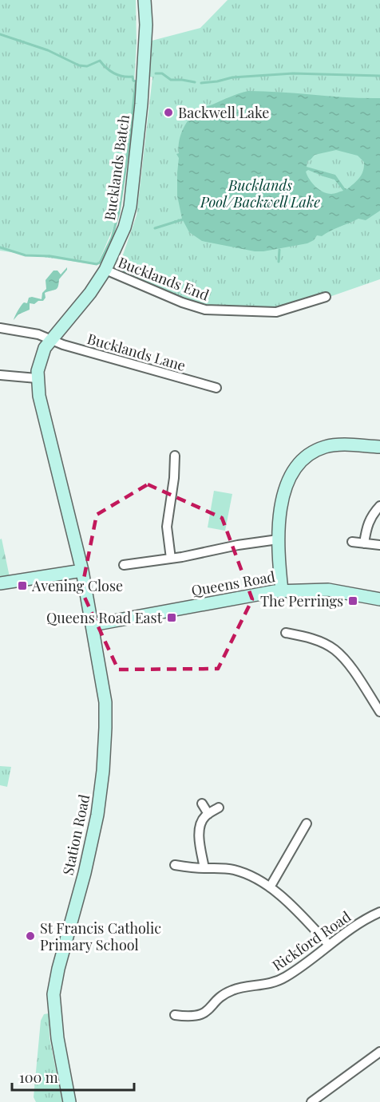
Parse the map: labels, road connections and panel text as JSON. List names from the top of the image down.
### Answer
{
  "streets": {
    "street": [
      "Bucklands Batch",
      "Bucklands End",
      "Bucklands Lane",
      "Queens Road",
      "Station Road",
      "Rickford Road"
    ]
  },
  "crossings": [
    ["Bucklands Batch", "Bucklands End"],
    ["Bucklands Batch", "Bucklands Lane"],
    ["Bucklands Batch", "Station Road"],
    ["Queens Road", "Station Road"]
  ],
  "parks": ["Bucklands Pool/Backwell Lake"],
  "places": {
    "other": ["Backwell Lake", "St Francis Catholic Primary School"],
    "transit": ["Avening Close", "The Perrings", "Queens Road East"]
  },
  "scale_bar": "100 m"
}
